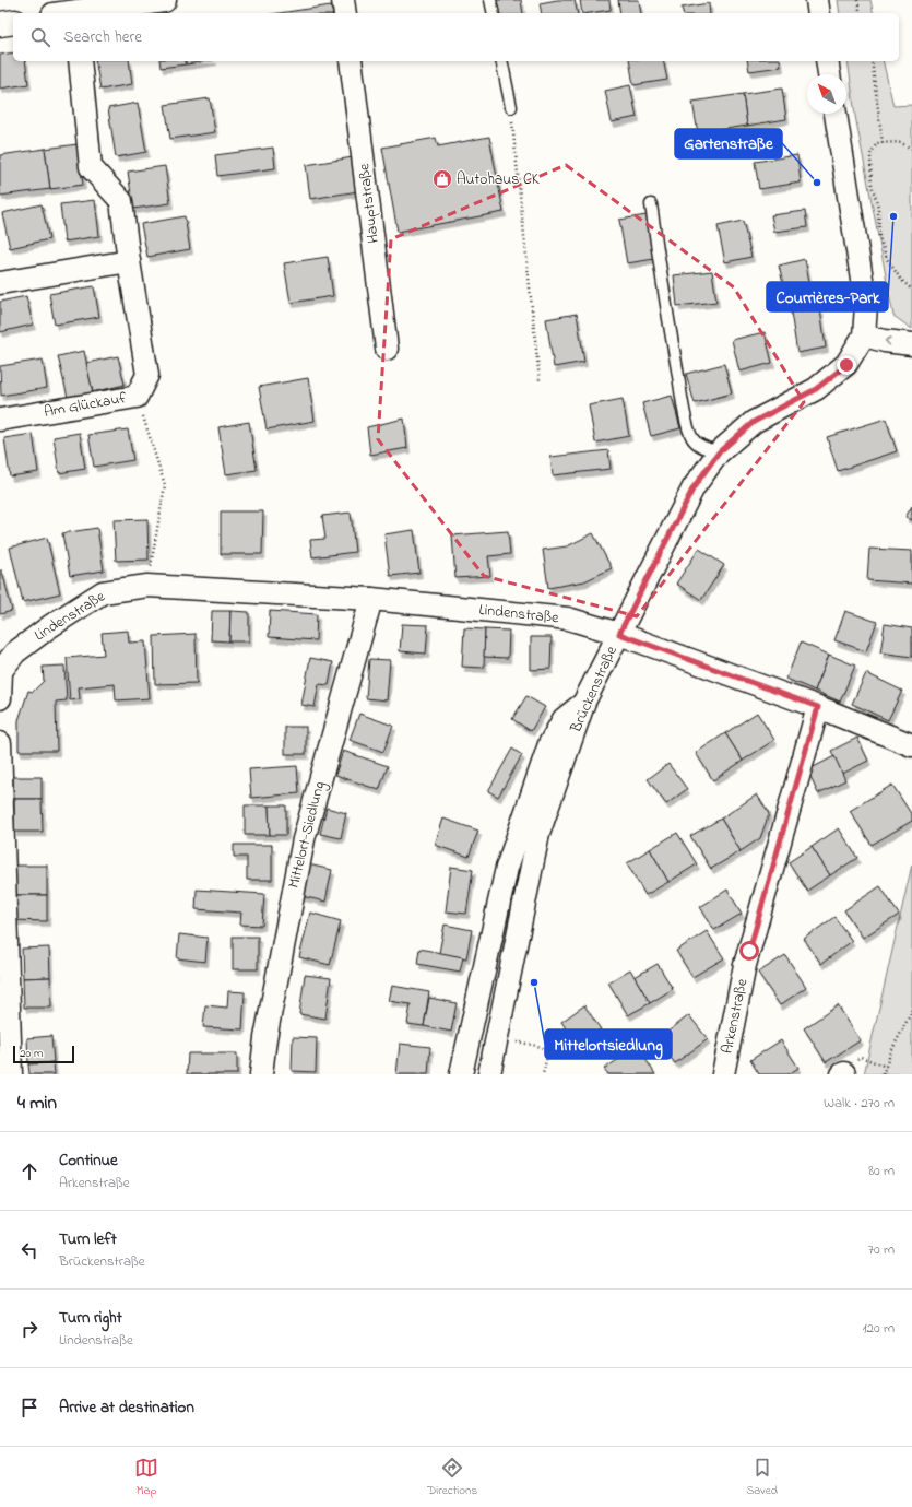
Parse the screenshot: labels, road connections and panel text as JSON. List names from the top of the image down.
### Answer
{
  "streets": {
    "street": [
      "Hauptstraße",
      "Am Glückauf",
      "Lindenstraße",
      "Brückenstraße",
      "Mittelort-Siedlung",
      "Arkenstraße"
    ]
  },
  "crossings": [
    ["Lindenstraße", "Brückenstraße"],
    ["Lindenstraße", "Mittelort-Siedlung"],
    ["Brückenstraße", "Arkenstraße"]
  ],
  "places": {
    "shop": ["Autohaus CK"],
    "other": ["Gartenstraße", "Courrières-Park", "Mittelortsiedlung"]
  },
  "scale_bar": "20 m",
  "north": "top left",
  "page": {
    "search": "Search here",
    "scale": "20 m",
    "heading": ["4 min", "Walk · 270 m"],
    "list": [
      ["Continue", "Arkenstraße", "80 m"],
      ["Turn left", "Brückenstraße", "70 m"],
      ["Turn right", "Lindenstraße", "120 m"],
      "Arrive at destination"
    ],
    "nav": ["Map", "Directions", "Saved"]
  }
}
